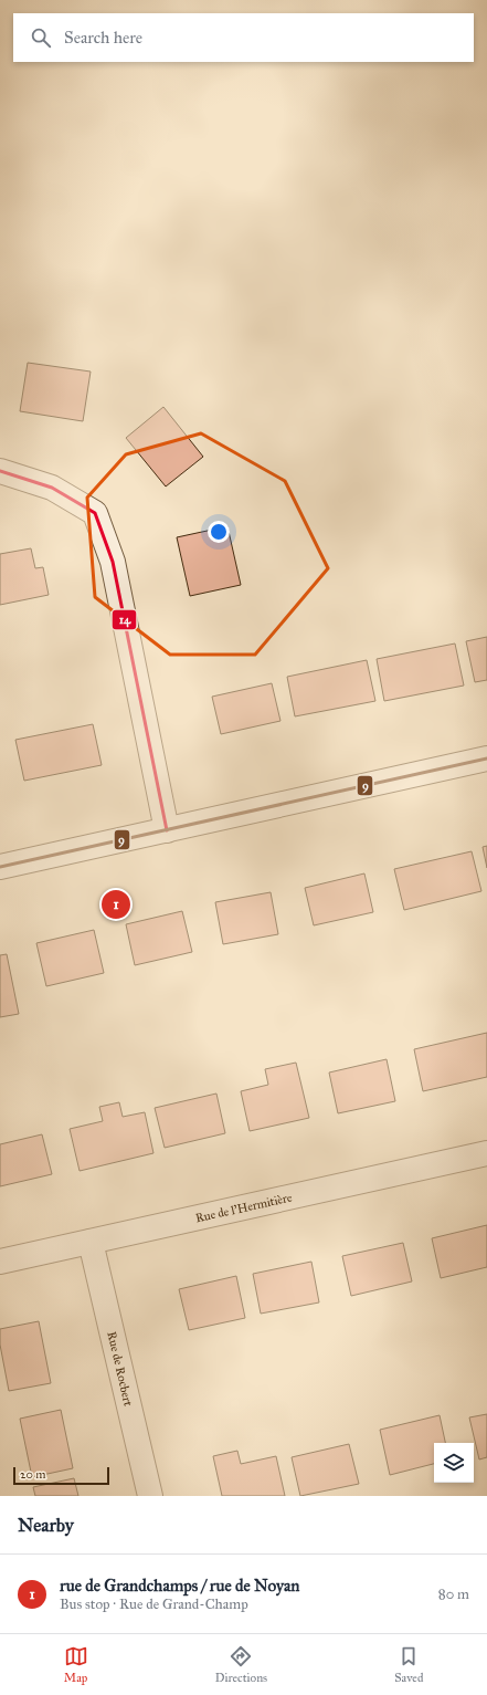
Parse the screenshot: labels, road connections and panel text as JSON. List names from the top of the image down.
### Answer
{
  "streets": {
    "street": ["Rue de l'Hermitière", "Rue de Rocbert"]
  },
  "crossings": [
    ["Rue de l'Hermitière", "Rue de Rocbert"]
  ],
  "lines": ["transit line 14", "transit line 9"],
  "scale_bar": "20 m",
  "page": {
    "search": "Search here",
    "pins": "1",
    "scale": "20 m",
    "heading": "Nearby",
    "list": [
      {
        "mark": "1",
        "name": "rue de Grandchamps / rue de Noyan",
        "note": "Bus stop · Rue de Grand-Champ",
        "value": "80 m"
      }
    ],
    "nav": ["Map", "Directions", "Saved"]
  }
}
